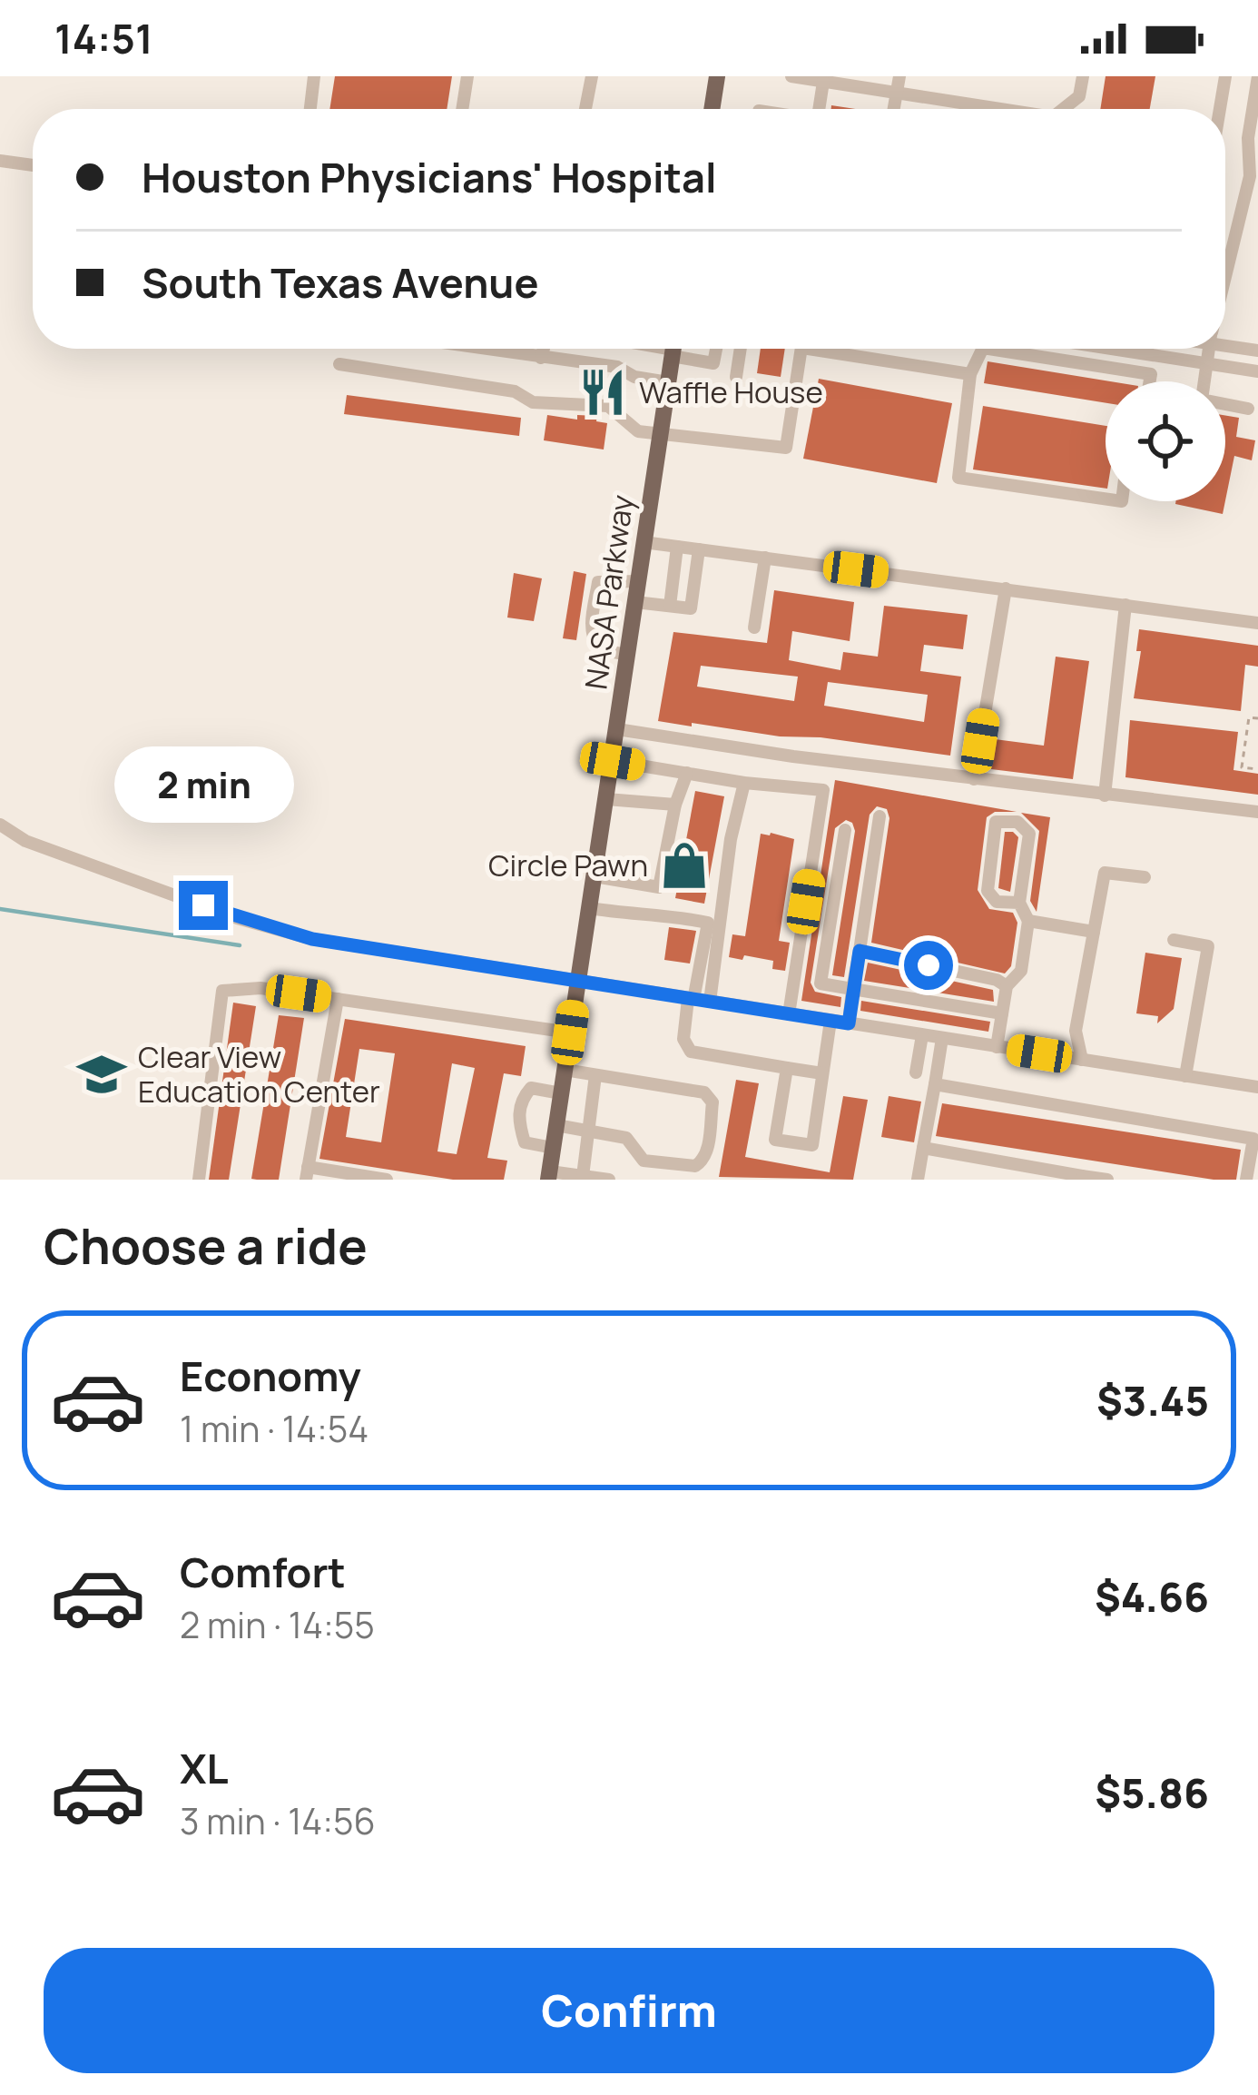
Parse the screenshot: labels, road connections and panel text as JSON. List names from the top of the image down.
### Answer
{
  "streets": {
    "main road": ["NASA Parkway"]
  },
  "places": {
    "restaurant": ["Waffle House"],
    "shop": ["Circle Pawn"],
    "school or university": ["Clear View Education Center"]
  },
  "page": {
    "status": "14:51",
    "banner": ["Houston Physicians' Hospital", "South Texas Avenue"],
    "bubble": "2 min",
    "heading": "Choose a ride",
    "list": [
      {
        "name": "Economy",
        "note": "1 min · 14:54",
        "value": "$3.45"
      },
      {
        "name": "Comfort",
        "note": "2 min · 14:55",
        "value": "$4.66"
      },
      {
        "name": "XL",
        "note": "3 min · 14:56",
        "value": "$5.86"
      }
    ],
    "buttons": "Confirm"
  }
}
